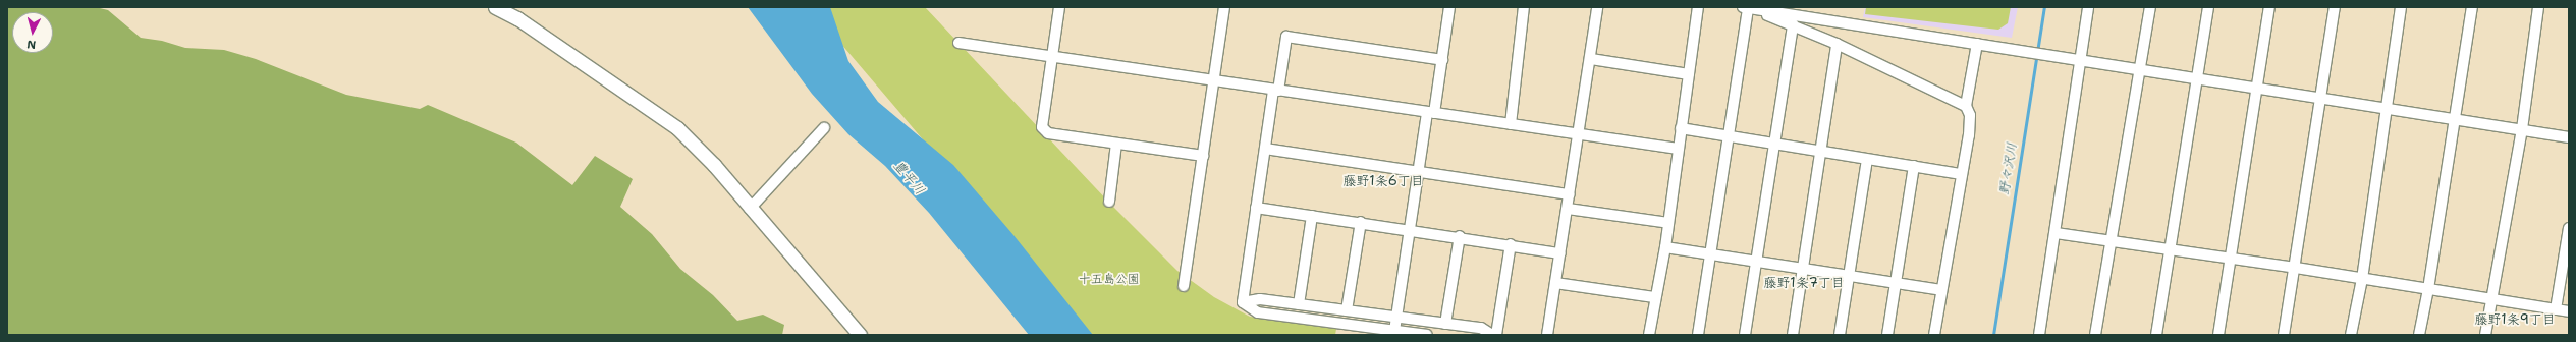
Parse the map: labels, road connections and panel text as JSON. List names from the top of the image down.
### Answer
{
  "districts": ["藤野1条6丁目", "藤野1条7丁目", "藤野1条9丁目"],
  "water": ["野々沢川", "豊平川"],
  "parks": ["十五島公園"],
  "north": "bottom"
}
